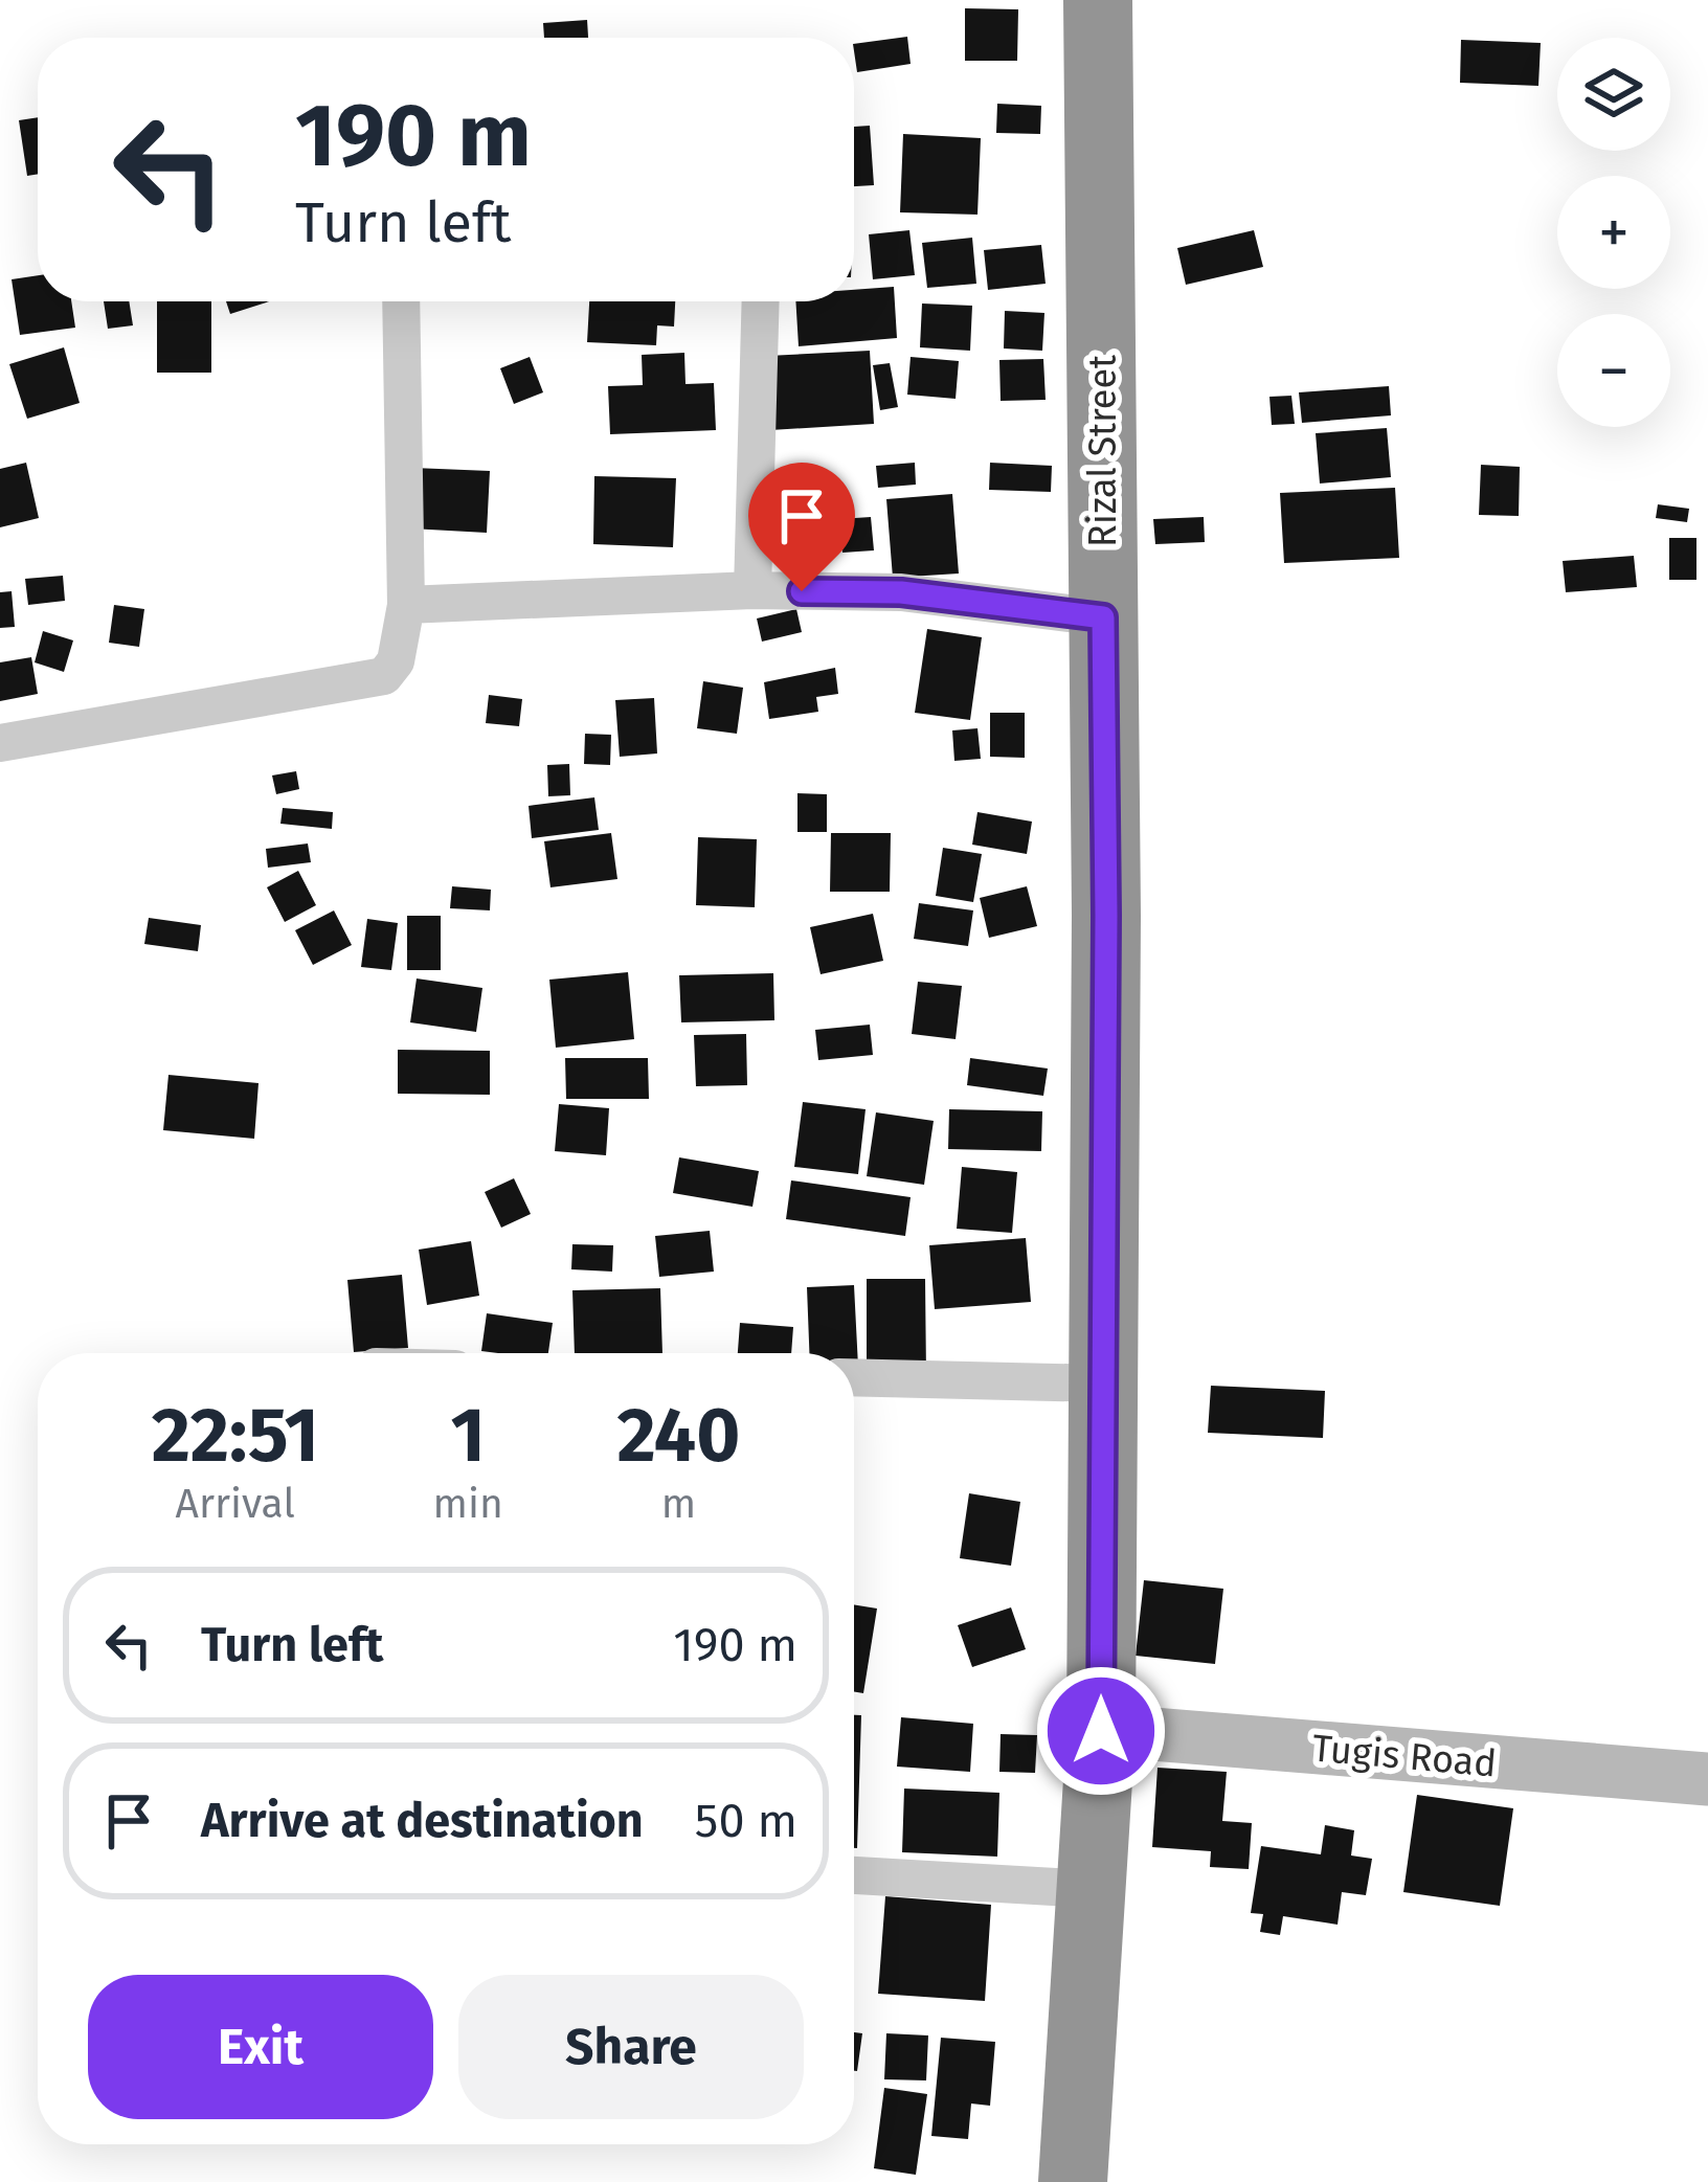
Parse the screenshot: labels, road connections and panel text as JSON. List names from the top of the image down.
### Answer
{
  "streets": {
    "highway": ["Rizal Street"],
    "street": ["Tugis Road"]
  },
  "crossings": [
    ["Rizal Street", "Tugis Road"]
  ],
  "page": {
    "map_buttons": ["+", "−"],
    "turn": ["190 m", "Turn left"],
    "eta": [
      "22:51",
      "Arrival",
      "1",
      "min",
      "240",
      "m"
    ],
    "list": [
      {
        "name": "Turn left",
        "value": "190 m"
      },
      {
        "name": "Arrive at destination",
        "value": "50 m"
      }
    ],
    "buttons": ["Exit", "Share"]
  }
}
